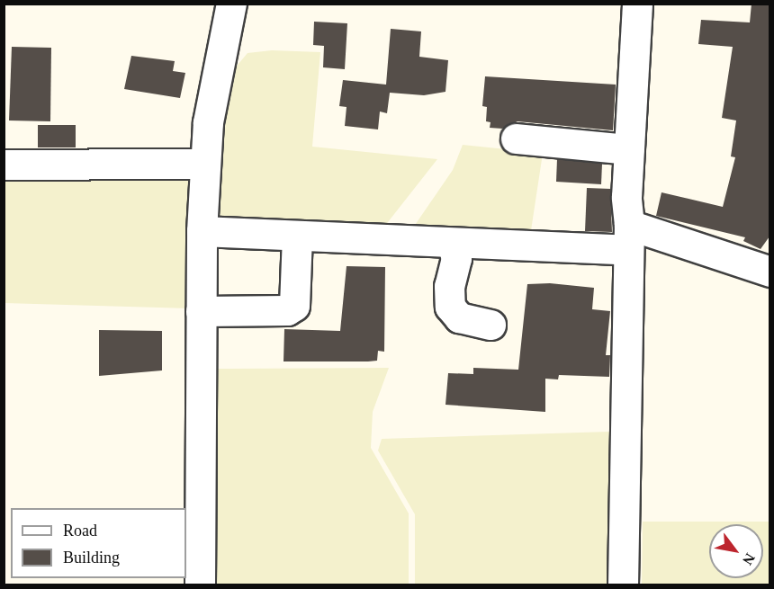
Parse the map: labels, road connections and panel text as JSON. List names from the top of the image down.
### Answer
{
  "legend": ["Road", "Building"],
  "north": "bottom right"
}
